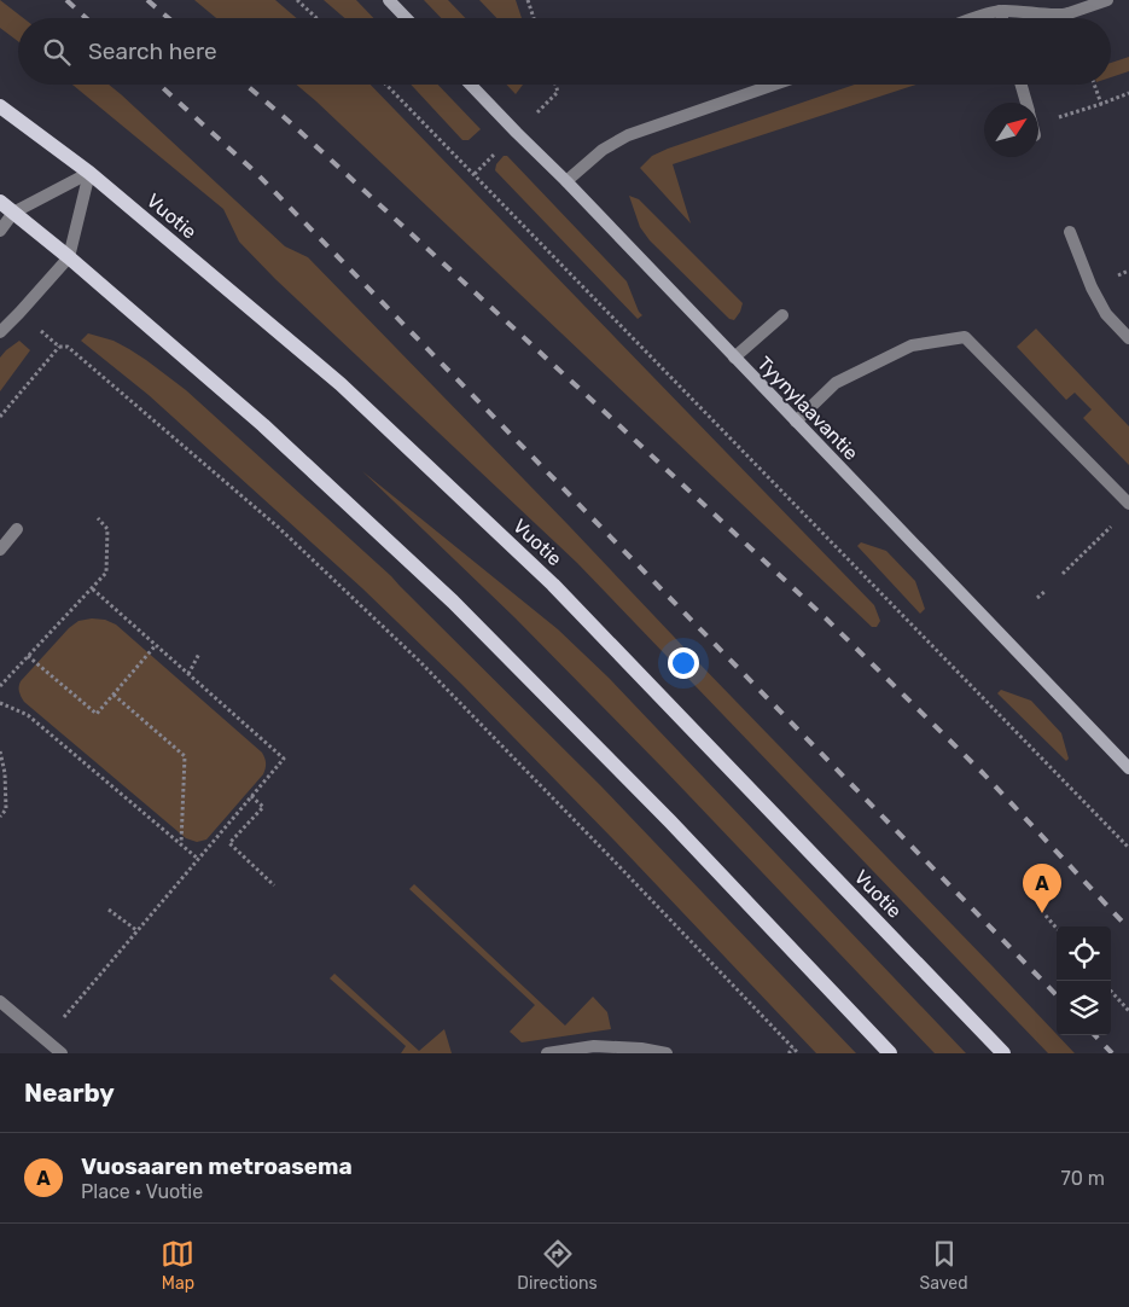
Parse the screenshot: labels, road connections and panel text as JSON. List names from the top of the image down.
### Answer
{
  "streets": {
    "main road": ["Vuotie"],
    "street": ["Tyynylaavantie"]
  },
  "north": "top right",
  "page": {
    "search": "Search here",
    "pins": "A",
    "heading": "Nearby",
    "list": [
      {
        "mark": "A",
        "name": "Vuosaaren metroasema",
        "note": "Place · Vuotie",
        "value": "70 m"
      }
    ],
    "nav": ["Map", "Directions", "Saved"]
  }
}
